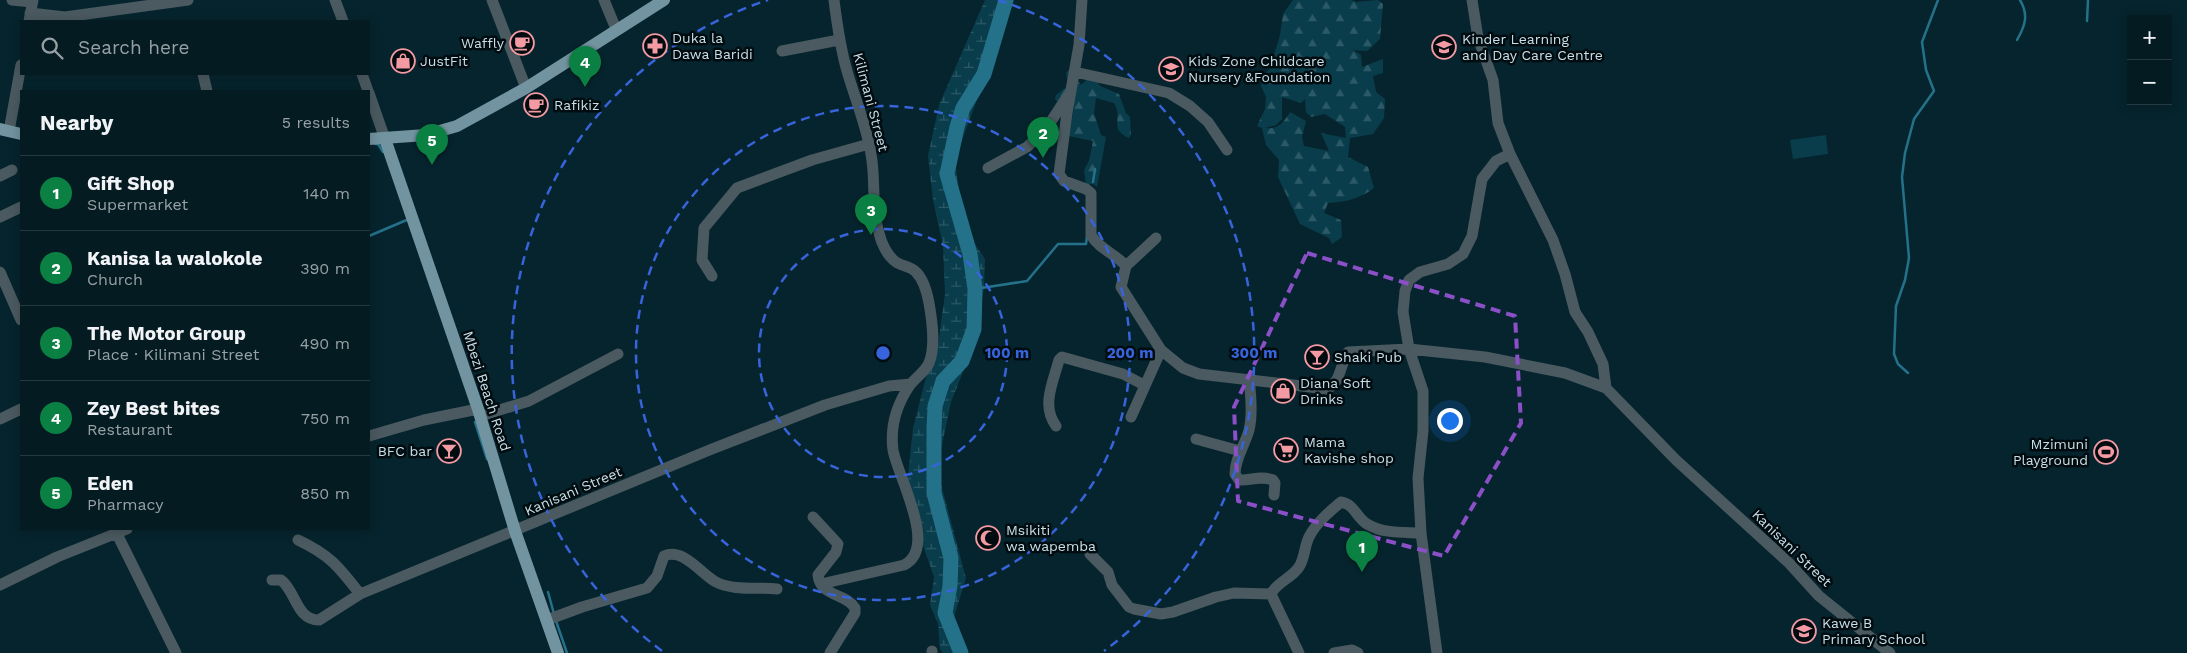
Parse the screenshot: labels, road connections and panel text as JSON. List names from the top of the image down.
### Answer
{
  "streets": {
    "main road": ["Mbezi Beach Road"],
    "street": ["Kilimani Street", "Kanisani Street"]
  },
  "crossings": [
    ["Kilimani Street", "Kanisani Street"],
    ["Mbezi Beach Road", "Kanisani Street"]
  ],
  "places": {
    "cafe": ["Waffly", "Rafikiz"],
    "pharmacy": ["Duka la Dawa Baridi"],
    "school or university": ["Kinder Learning and Day Care Centre", "Kids Zone Childcare Nursery &Foundation", "Kawe B Primary School"],
    "shop": ["JustFit", "Diana Soft Drinks"],
    "bar": ["Shaki Pub", "BFC bar"],
    "supermarket": ["Mama Kavishe shop"],
    "sports": ["Mzimuni Playground"],
    "mosque": ["Msikiti wa wapemba"]
  },
  "page": {
    "map_buttons": ["+", "−"],
    "search": "Search here",
    "pins": [
      "4",
      "2",
      "5",
      "3",
      "1"
    ],
    "heading": ["Nearby", "5 results"],
    "list": [
      {
        "mark": "1",
        "name": "Gift Shop",
        "note": "Supermarket",
        "value": "140 m"
      },
      {
        "mark": "2",
        "name": "Kanisa la walokole",
        "note": "Church",
        "value": "390 m"
      },
      {
        "mark": "3",
        "name": "The Motor Group",
        "note": "Place · Kilimani Street",
        "value": "490 m"
      },
      {
        "mark": "4",
        "name": "Zey Best bites",
        "note": "Restaurant",
        "value": "750 m"
      },
      {
        "mark": "5",
        "name": "Eden",
        "note": "Pharmacy",
        "value": "850 m"
      }
    ]
  },
  "rings": ["100 m", "200 m", "300 m"]
}
